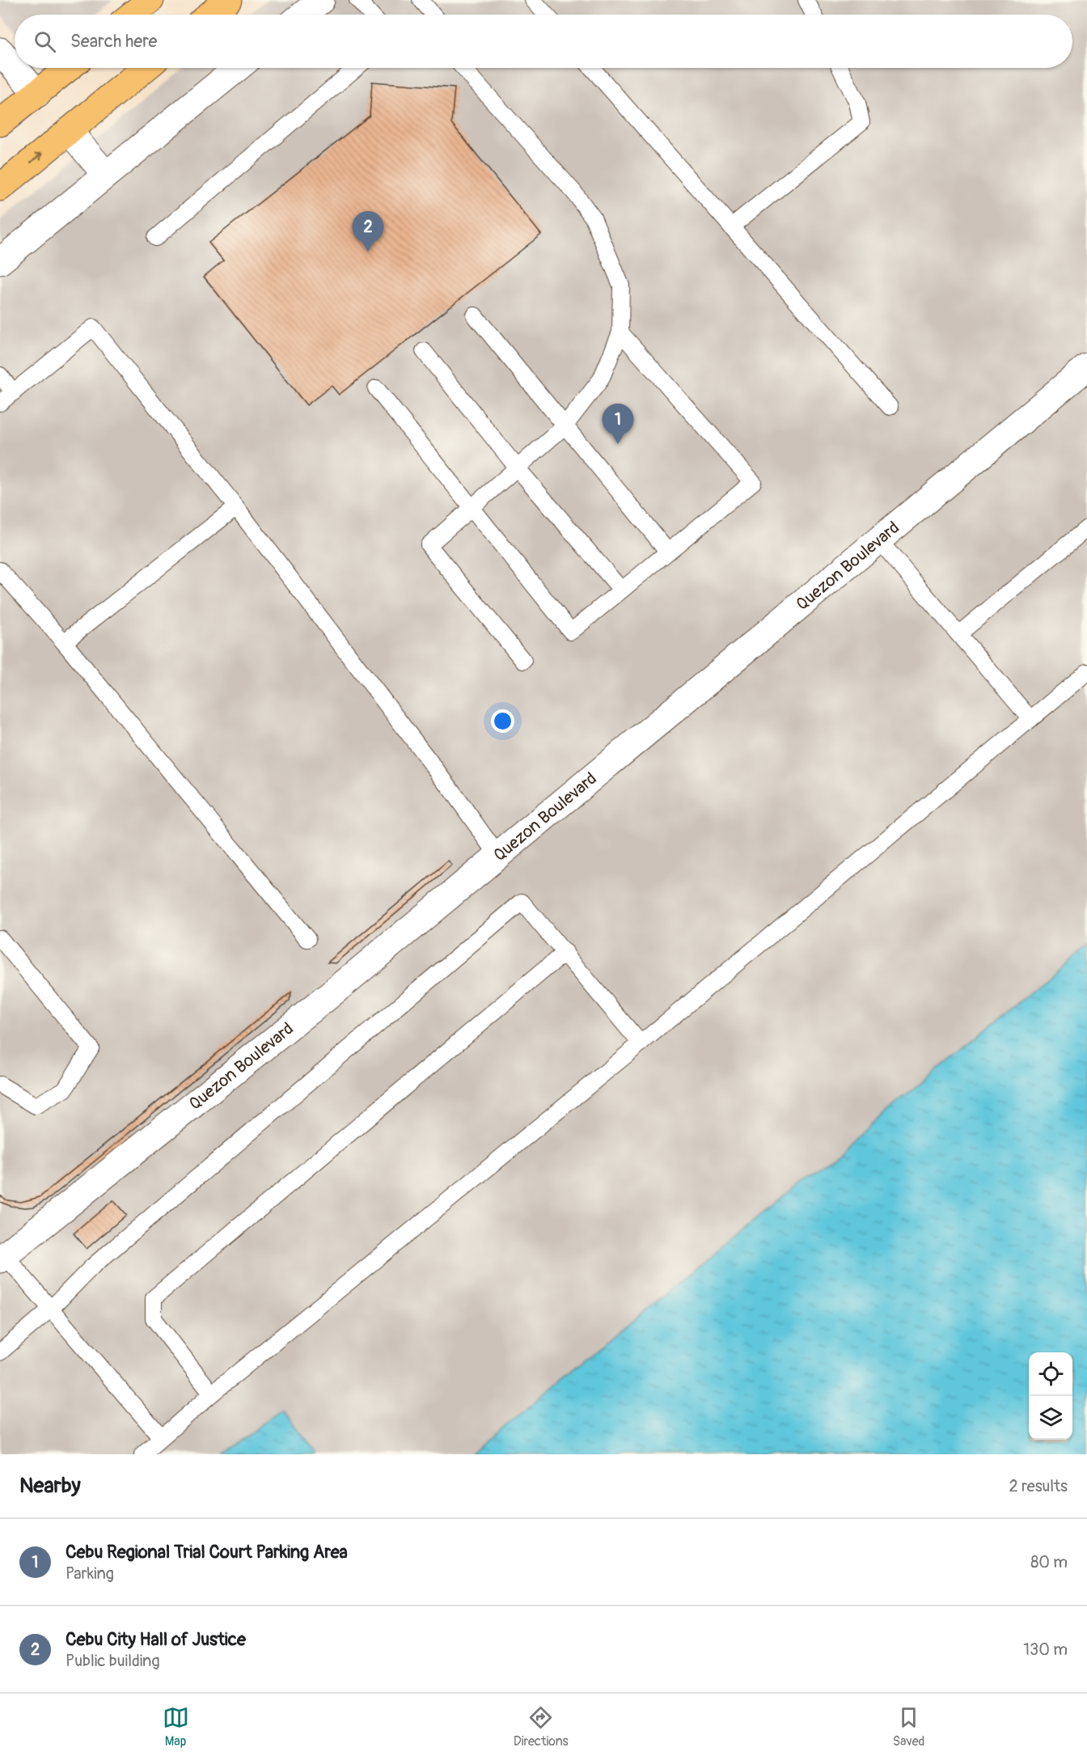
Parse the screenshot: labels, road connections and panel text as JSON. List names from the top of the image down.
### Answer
{
  "streets": {
    "street": ["Quezon Boulevard"]
  },
  "page": {
    "search": "Search here",
    "pins": ["2", "1"],
    "heading": ["Nearby", "2 results"],
    "list": [
      {
        "mark": "1",
        "name": "Cebu Regional Trial Court Parking Area",
        "note": "Parking",
        "value": "80 m"
      },
      {
        "mark": "2",
        "name": "Cebu City Hall of Justice",
        "note": "Public building",
        "value": "130 m"
      }
    ],
    "nav": ["Map", "Directions", "Saved"]
  }
}
